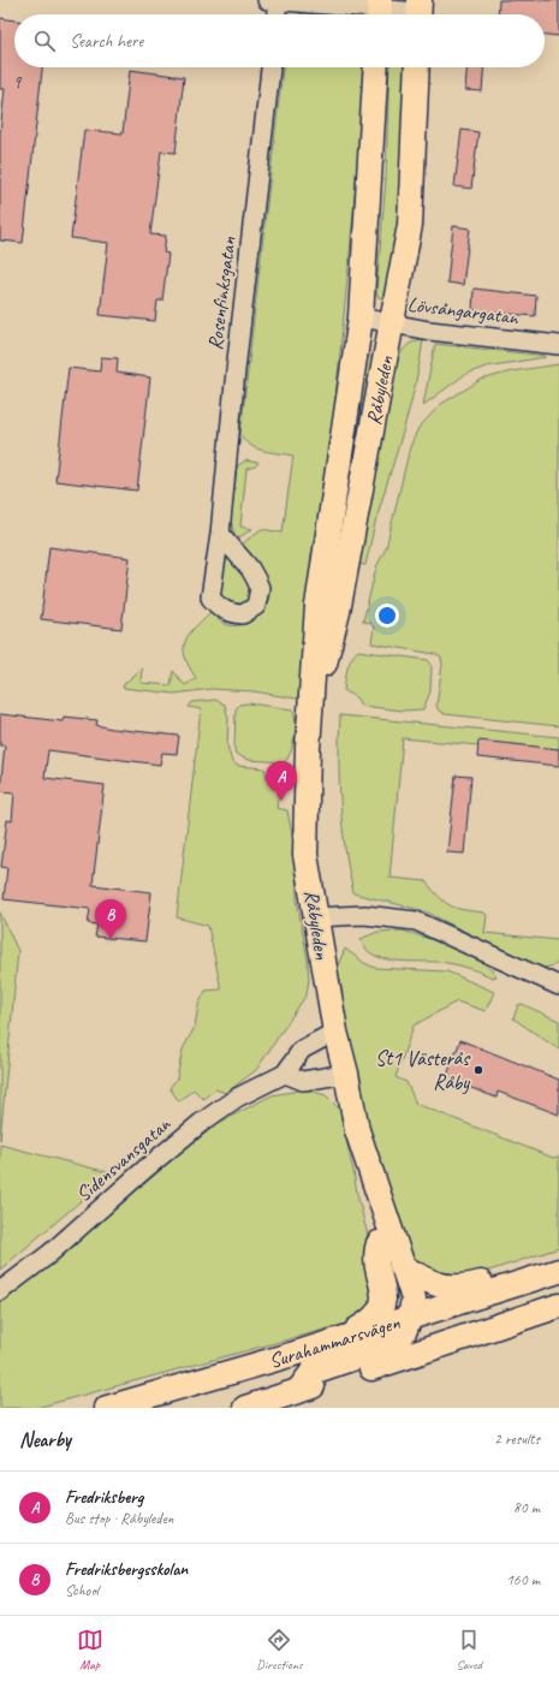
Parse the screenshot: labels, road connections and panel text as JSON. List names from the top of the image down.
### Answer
{
  "streets": {
    "main road": ["Råbyleden", "Surahammarsvägen"],
    "street": ["Rosenfinksgatan", "Lövsångargatan", "Sidensvansgatan"]
  },
  "crossings": [
    ["Lövsångargatan", "Råbyleden"],
    ["Råbyleden", "Sidensvansgatan"]
  ],
  "places": ["St1 Västerås Råby"],
  "house_numbers": ["9"],
  "page": {
    "search": "Search here",
    "pins": ["A", "B"],
    "heading": ["Nearby", "2 results"],
    "list": [
      {
        "mark": "A",
        "name": "Fredriksberg",
        "note": "Bus stop · Råbyleden",
        "value": "80 m"
      },
      {
        "mark": "B",
        "name": "Fredriksbergsskolan",
        "note": "School",
        "value": "160 m"
      }
    ],
    "nav": ["Map", "Directions", "Saved"]
  }
}
